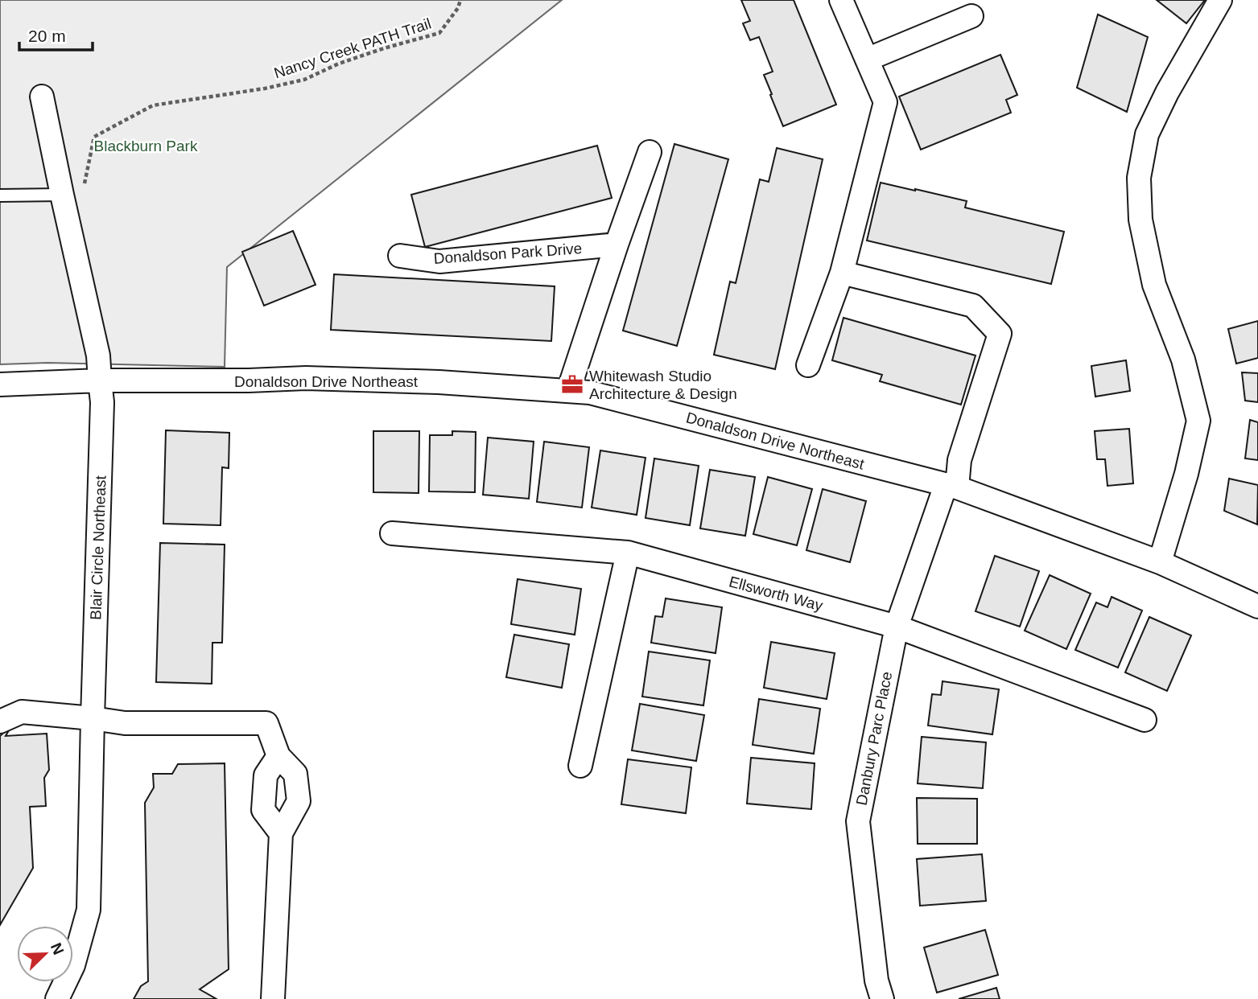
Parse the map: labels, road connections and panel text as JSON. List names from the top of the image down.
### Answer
{
  "streets": {
    "street": [
      "Donaldson Park Drive",
      "Donaldson Drive Northeast",
      "Blair Circle Northeast",
      "Ellsworth Way",
      "Danbury Parc Place"
    ],
    "path": ["Nancy Creek PATH Trail"]
  },
  "crossings": [
    ["Donaldson Drive Northeast", "Blair Circle Northeast"],
    ["Donaldson Drive Northeast", "Danbury Parc Place"],
    ["Ellsworth Way", "Danbury Parc Place"]
  ],
  "parks": ["Blackburn Park"],
  "places": {
    "office": ["Whitewash Studio Architecture & Design"]
  },
  "scale_bar": "20 m",
  "north": "top right"
}
